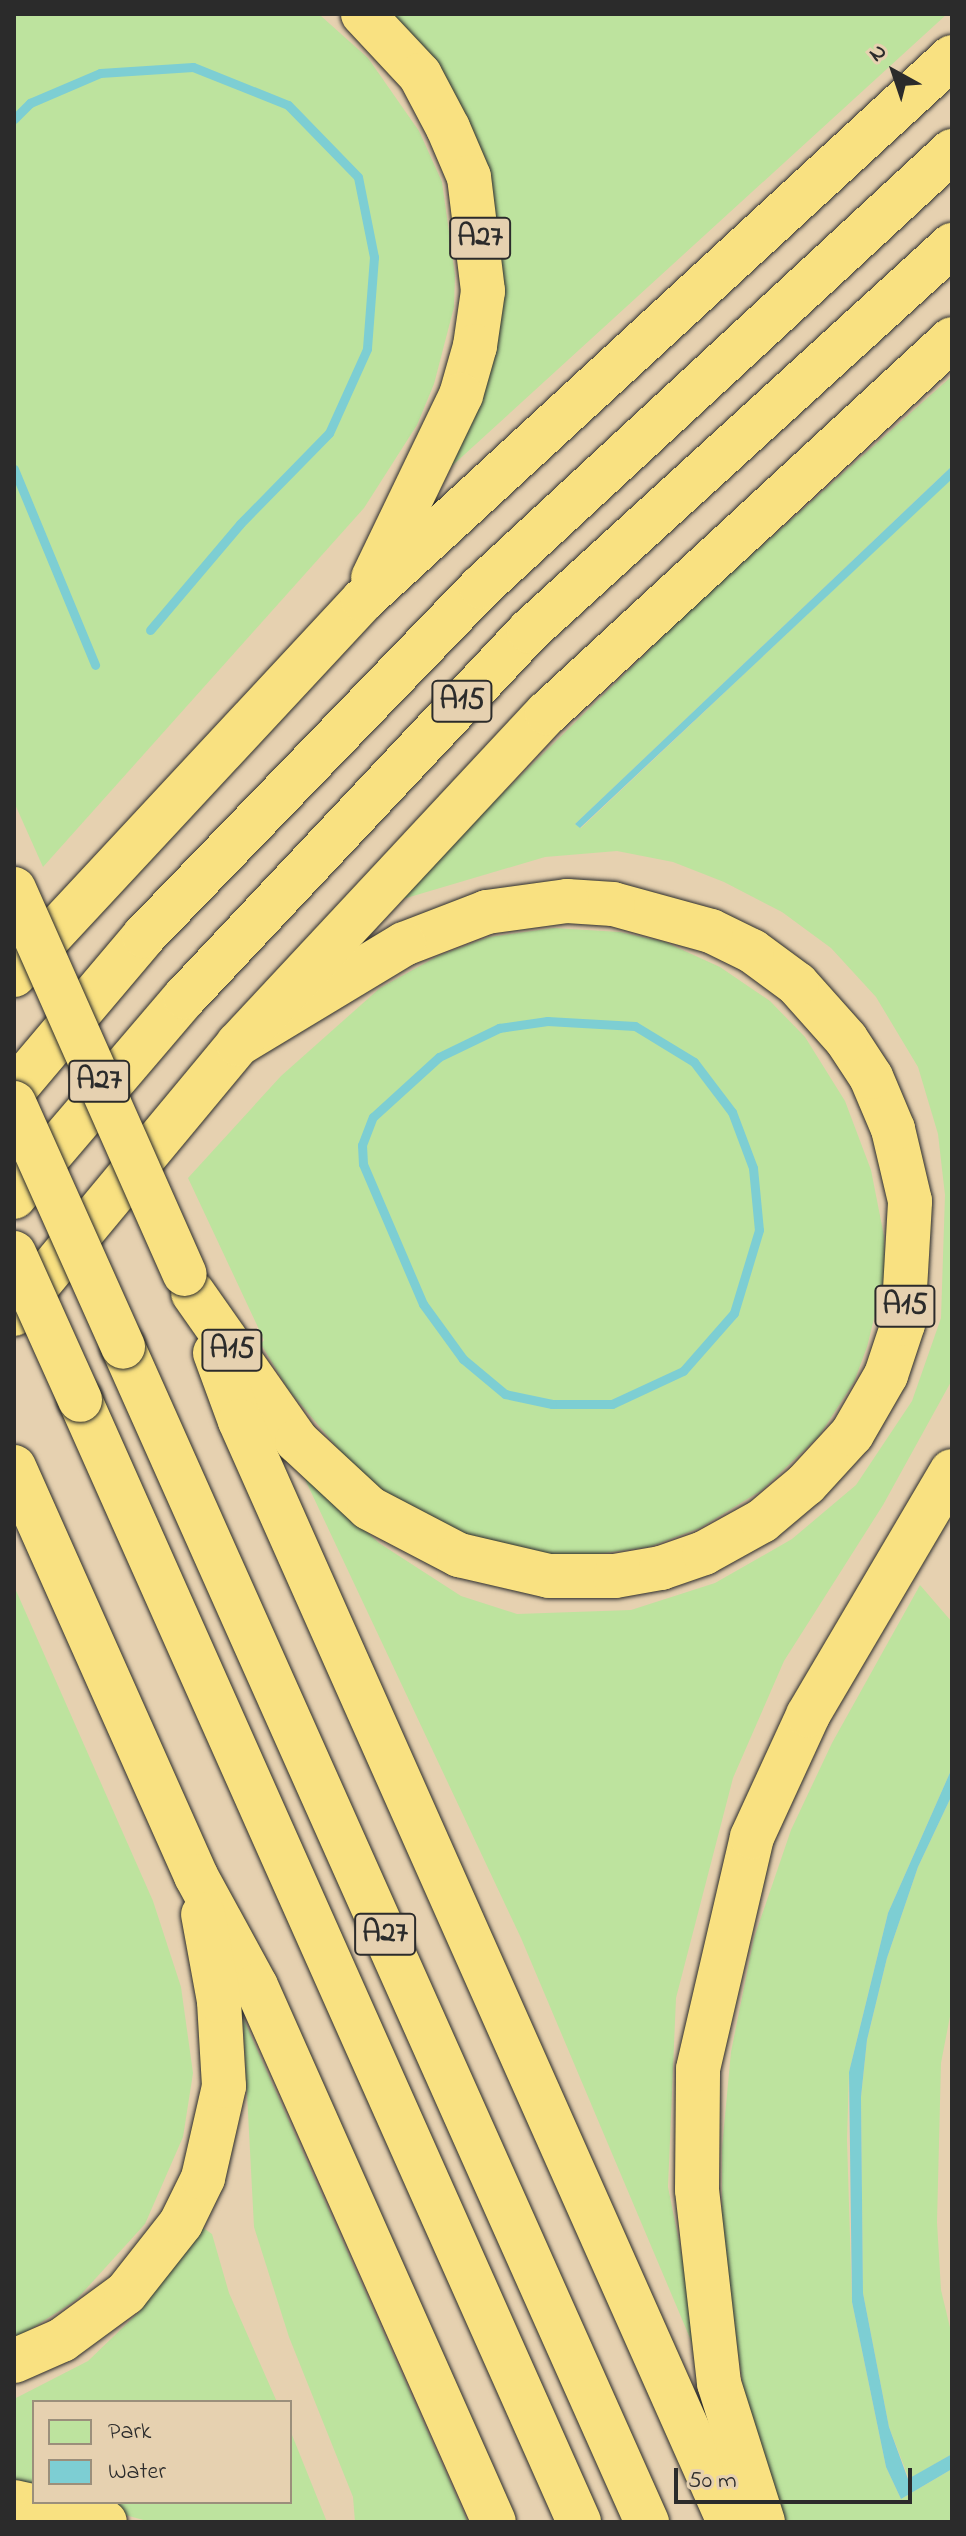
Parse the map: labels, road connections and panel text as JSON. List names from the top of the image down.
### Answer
{
  "streets": {
    "highway": ["A27", "A15"]
  },
  "crossings": [
    ["A27", "A15"]
  ],
  "legend": ["Park", "Water"],
  "scale_bar": "50 m",
  "north": "top left"
}
